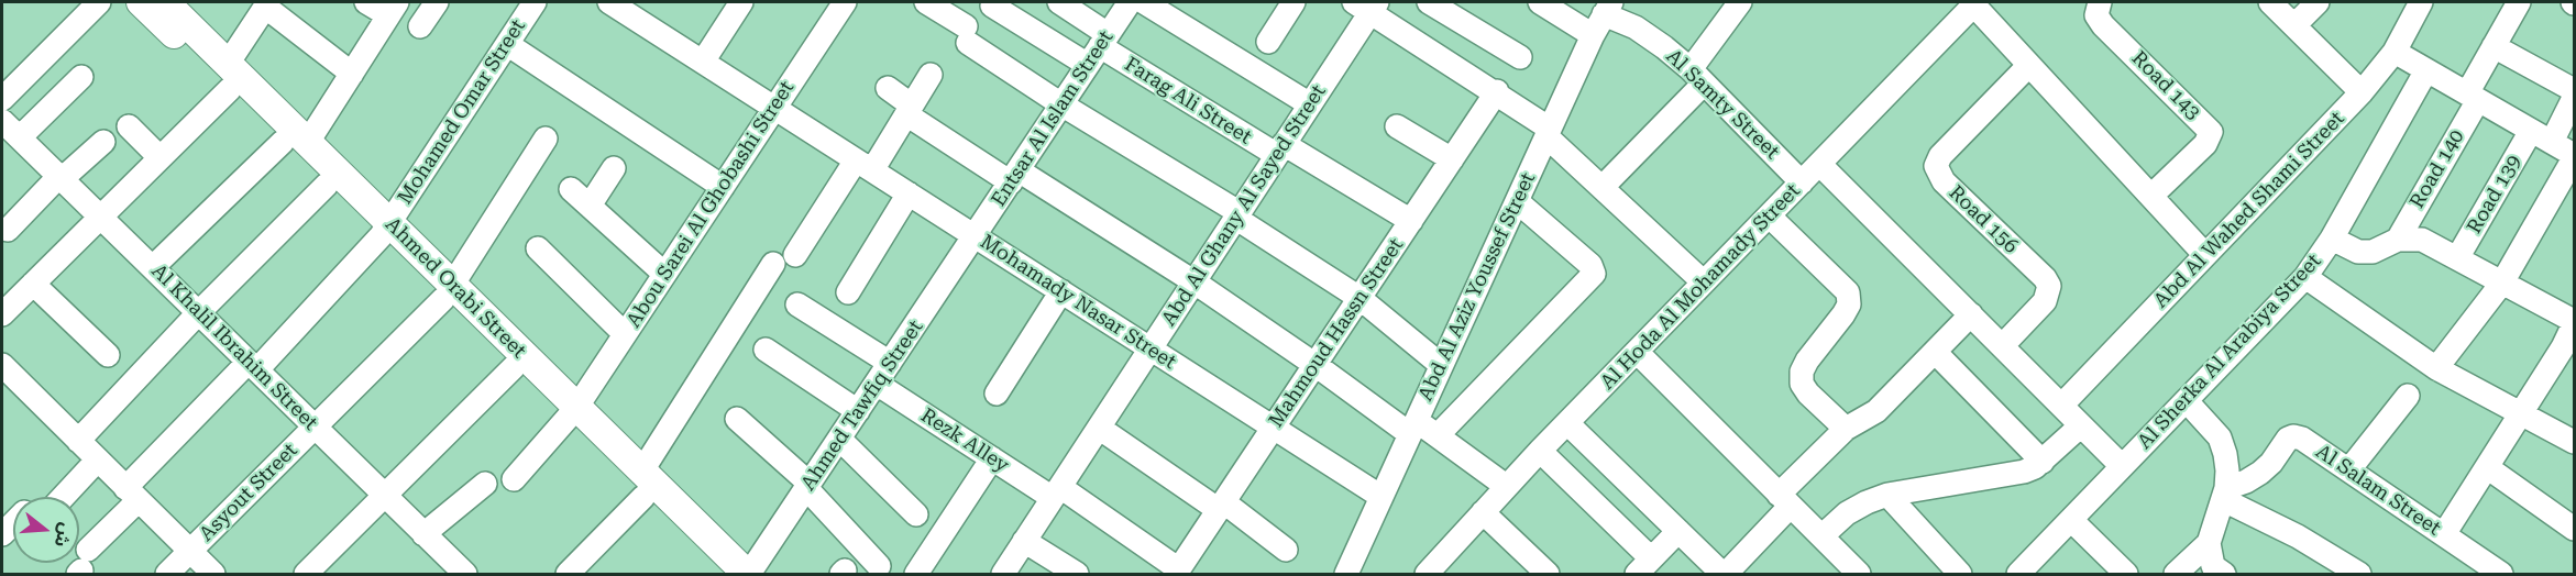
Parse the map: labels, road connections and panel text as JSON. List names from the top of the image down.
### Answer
{
  "streets": {
    "street": [
      "Road 143",
      "Farag Ali Street",
      "Al Samty Street",
      "Mohamed Omar Street",
      "Entsar Al Islam Street",
      "Road 140",
      "Road 139",
      "Abou Sarei Al Ghobashi Street",
      "Abd Al Ghany Al Sayed Street",
      "Abd Al Wahed Shami Street",
      "Road 156",
      "Abd Al Aziz Youssef Street",
      "Al Hoda Al Mohamady Street",
      "Ahmed Orabi Street",
      "Mohamady Nasar Street",
      "Mahmoud Hassn Street",
      "Al Khalil Ibrahim Street",
      "Al Sherka Al Arabiya Street",
      "Ahmed Tawfiq Street",
      "Rezk Alley",
      "Al Salam Street",
      "Asyout Street"
    ]
  },
  "crossings": [
    ["Farag Ali Street", "Entsar Al Islam Street"],
    ["Farag Ali Street", "Abd Al Ghany Al Sayed Street"],
    ["Farag Ali Street", "Mahmoud Hassn Street"],
    ["Al Samty Street", "Abd Al Aziz Youssef Street"],
    ["Al Samty Street", "Al Hoda Al Mohamady Street"],
    ["Mohamed Omar Street", "Ahmed Orabi Street"],
    ["Mohamed Omar Street", "Al Khalil Ibrahim Street"],
    ["Entsar Al Islam Street", "Mohamady Nasar Street"],
    ["Entsar Al Islam Street", "Ahmed Tawfiq Street"],
    ["Abou Sarei Al Ghobashi Street", "Ahmed Orabi Street"],
    ["Abou Sarei Al Ghobashi Street", "Mohamady Nasar Street"],
    ["Abd Al Ghany Al Sayed Street", "Mohamady Nasar Street"],
    ["Abd Al Ghany Al Sayed Street", "Rezk Alley"],
    ["Abd Al Aziz Youssef Street", "Mohamady Nasar Street"],
    ["Ahmed Orabi Street", "Ahmed Tawfiq Street"],
    ["Ahmed Orabi Street", "Asyout Street"],
    ["Mohamady Nasar Street", "Mahmoud Hassn Street"],
    ["Mohamady Nasar Street", "Ahmed Tawfiq Street"],
    ["Mahmoud Hassn Street", "Rezk Alley"],
    ["Al Khalil Ibrahim Street", "Asyout Street"],
    ["Ahmed Tawfiq Street", "Rezk Alley"]
  ],
  "north": "right"
}
